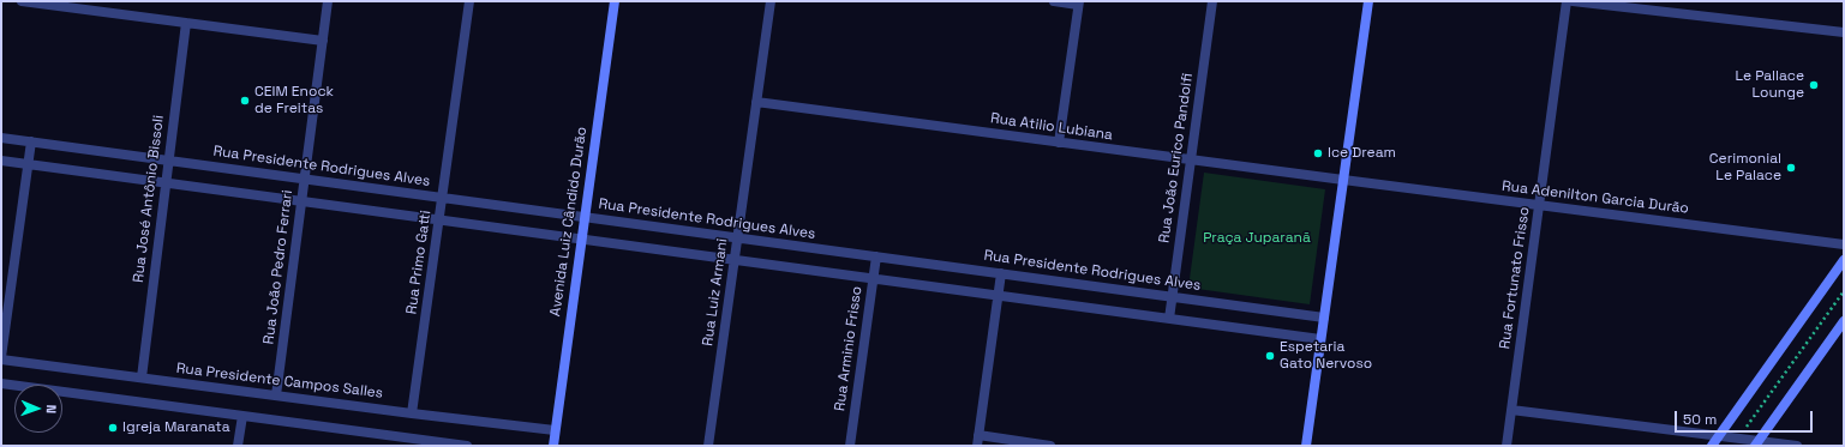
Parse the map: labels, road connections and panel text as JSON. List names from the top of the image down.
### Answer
{
  "streets": {
    "street": [
      "Rua Atilio Lubiana",
      "Rua João Eurico Pandolfi",
      "Rua Presidente Rodrigues Alves",
      "Rua Adenilton Garcia Durão",
      "Rua José Antônio Bissoli",
      "Avenida Luiz Cândido Durão",
      "Rua Primo Gatti",
      "Rua João Pedro Ferrari",
      "Rua Fortunato Frisso",
      "Rua Luiz Armani",
      "Rua Arminio Frisso",
      "Rua Presidente Campos Salles"
    ]
  },
  "crossings": [
    ["Rua Atilio Lubiana", "Rua João Eurico Pandolfi"],
    ["Rua Atilio Lubiana", "Rua Adenilton Garcia Durão"],
    ["Rua Atilio Lubiana", "Rua Luiz Armani"],
    ["Rua João Eurico Pandolfi", "Rua Presidente Rodrigues Alves"],
    ["Rua Presidente Rodrigues Alves", "Rua José Antônio Bissoli"],
    ["Rua Presidente Rodrigues Alves", "Avenida Luiz Cândido Durão"],
    ["Rua Presidente Rodrigues Alves", "Rua Primo Gatti"],
    ["Rua Presidente Rodrigues Alves", "Rua João Pedro Ferrari"],
    ["Rua Presidente Rodrigues Alves", "Rua Luiz Armani"],
    ["Rua Presidente Rodrigues Alves", "Rua Arminio Frisso"],
    ["Rua Adenilton Garcia Durão", "Rua Fortunato Frisso"],
    ["Rua José Antônio Bissoli", "Rua Presidente Campos Salles"],
    ["Avenida Luiz Cândido Durão", "Rua Presidente Campos Salles"],
    ["Rua Primo Gatti", "Rua Presidente Campos Salles"],
    ["Rua João Pedro Ferrari", "Rua Presidente Campos Salles"]
  ],
  "parks": ["Praça Juparanã"],
  "places": [
    "Le Pallace Lounge",
    "CEIM Enock de Freitas",
    "Ice Dream",
    "Cerimonial Le Palace",
    "Espetaria Gato Nervoso",
    "Igreja Maranata"
  ],
  "scale_bar": "50 m",
  "north": "right"
}
